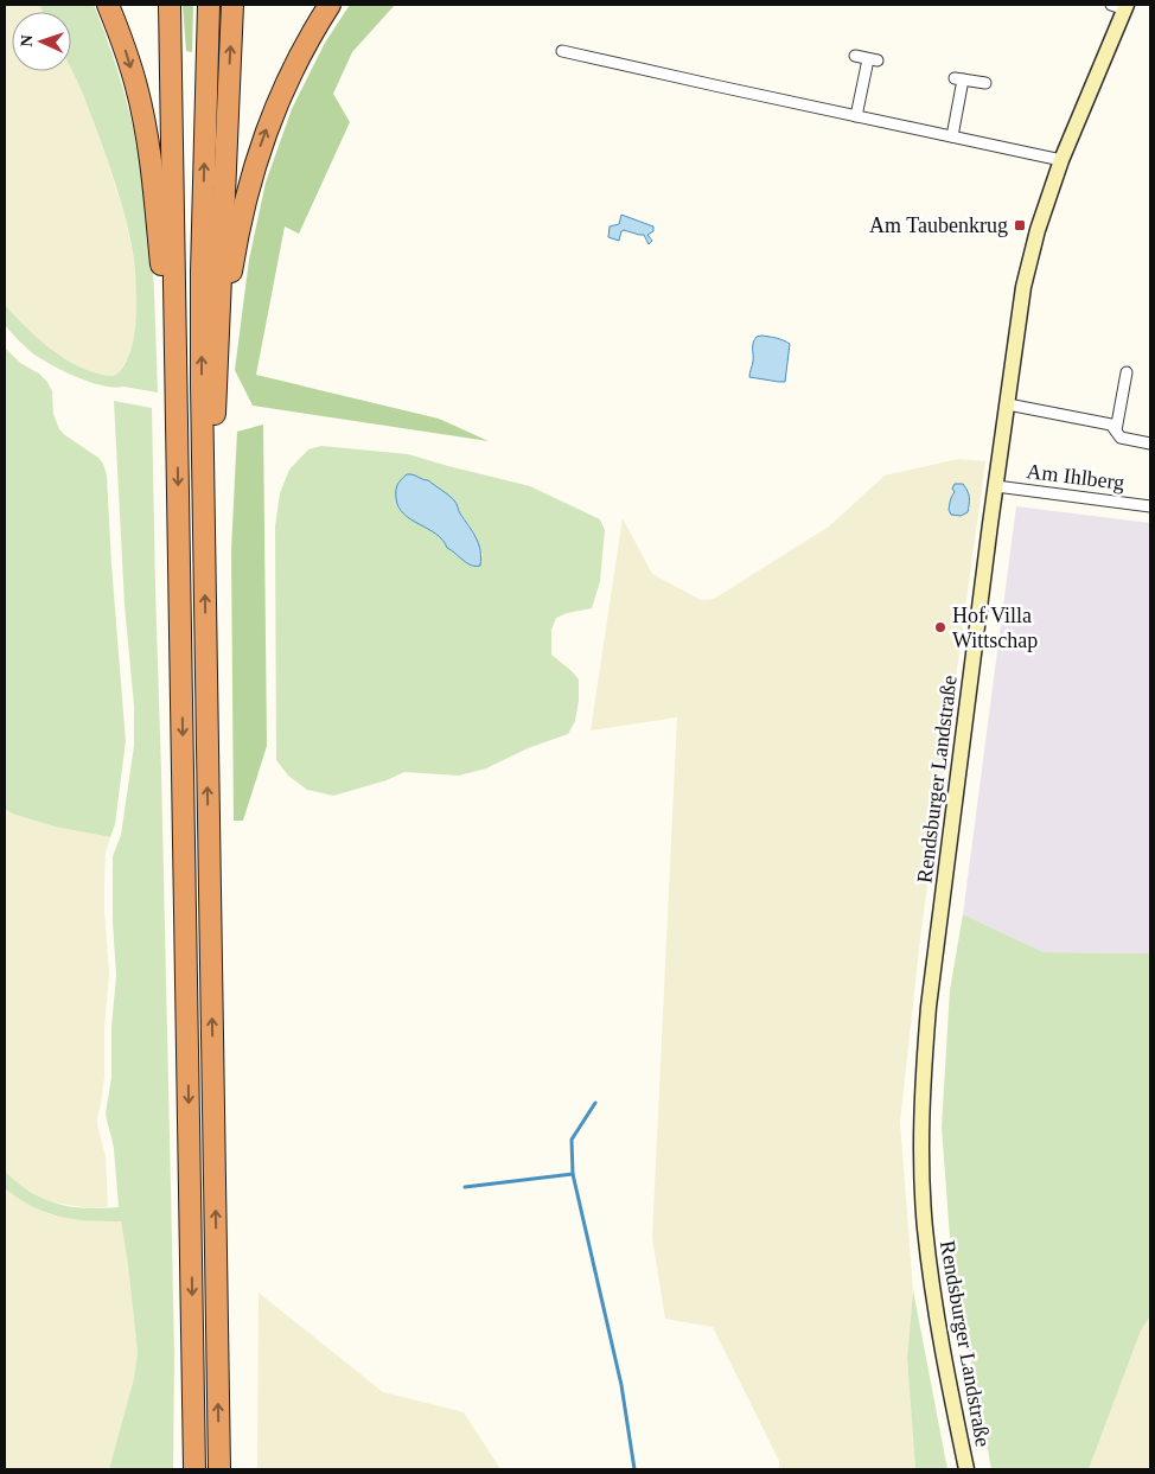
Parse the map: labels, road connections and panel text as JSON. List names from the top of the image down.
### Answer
{
  "streets": {
    "street": ["Am Ihlberg", "Rendsburger Landstraße"]
  },
  "crossings": [
    ["Am Ihlberg", "Rendsburger Landstraße"]
  ],
  "places": {
    "transit": ["Am Taubenkrug"],
    "other": ["Hof Villa Wittschap"]
  },
  "north": "left"
}
